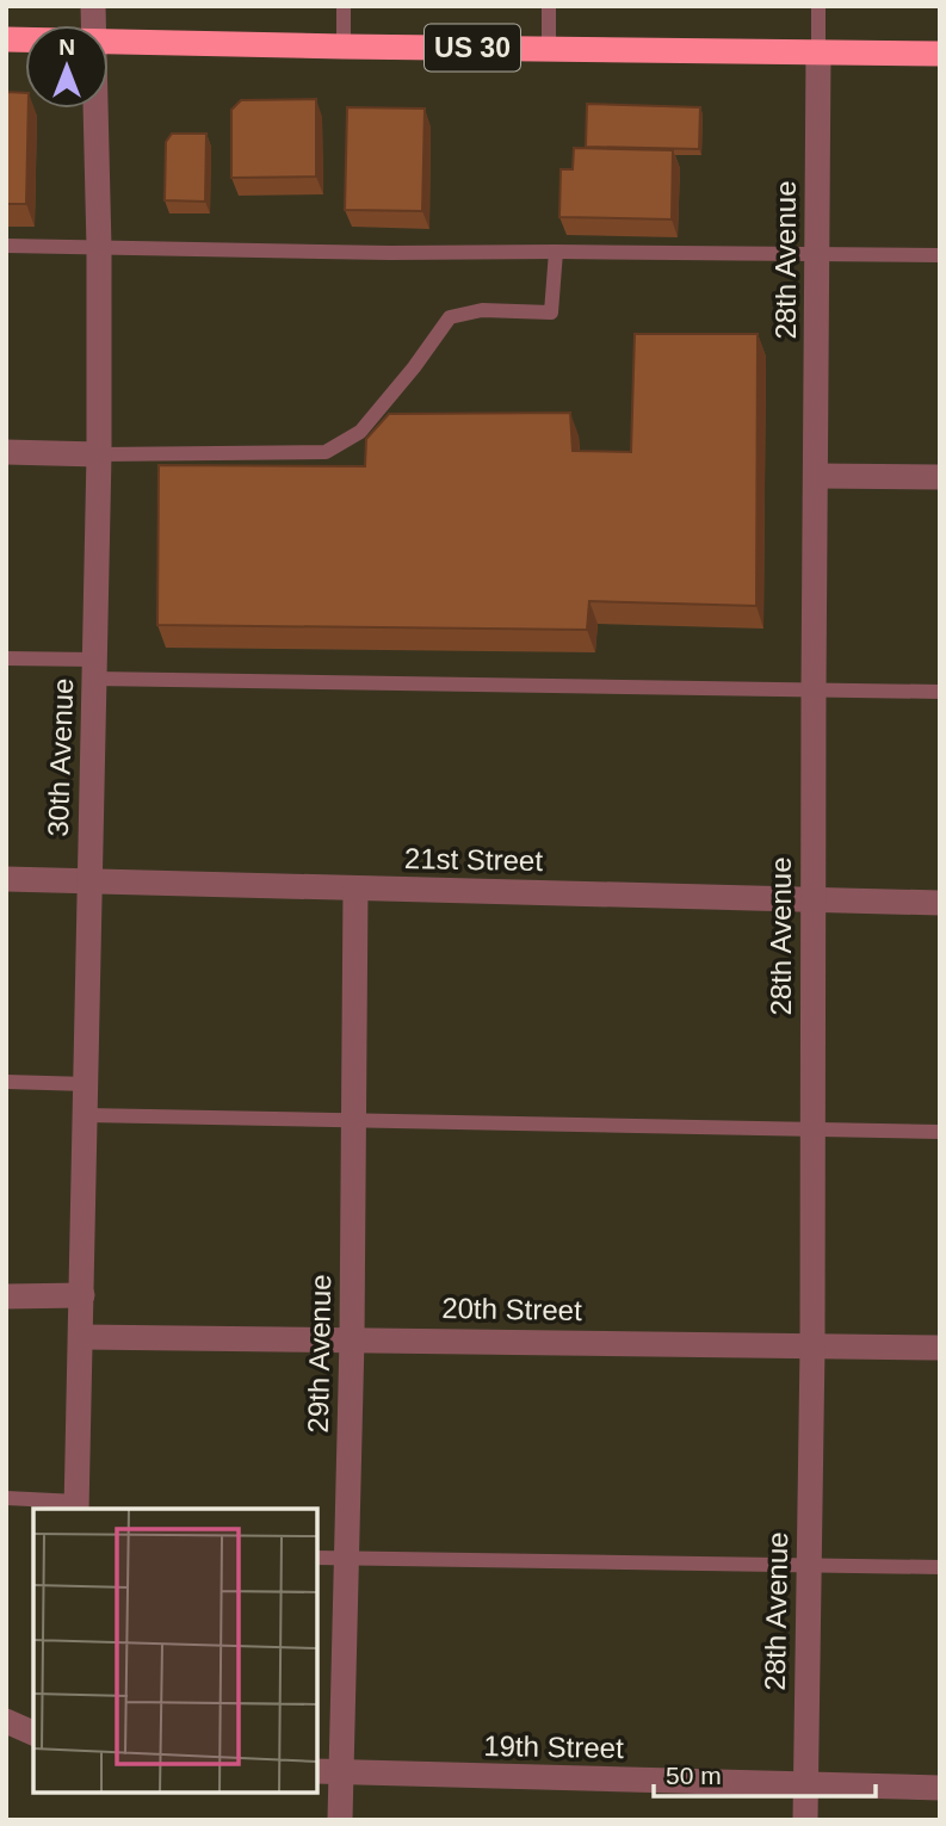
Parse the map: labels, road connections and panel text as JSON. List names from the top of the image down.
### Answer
{
  "streets": {
    "highway": ["US 30"],
    "street": [
      "28th Avenue",
      "30th Avenue",
      "21st Street",
      "20th Street",
      "29th Avenue",
      "19th Street"
    ]
  },
  "crossings": [
    ["US 30", "28th Avenue"],
    ["28th Avenue", "21st Street"],
    ["28th Avenue", "20th Street"],
    ["28th Avenue", "19th Street"],
    ["30th Avenue", "21st Street"],
    ["30th Avenue", "20th Street"],
    ["21st Street", "29th Avenue"],
    ["20th Street", "29th Avenue"],
    ["29th Avenue", "19th Street"]
  ],
  "scale_bar": "50 m",
  "north": "top"
}
